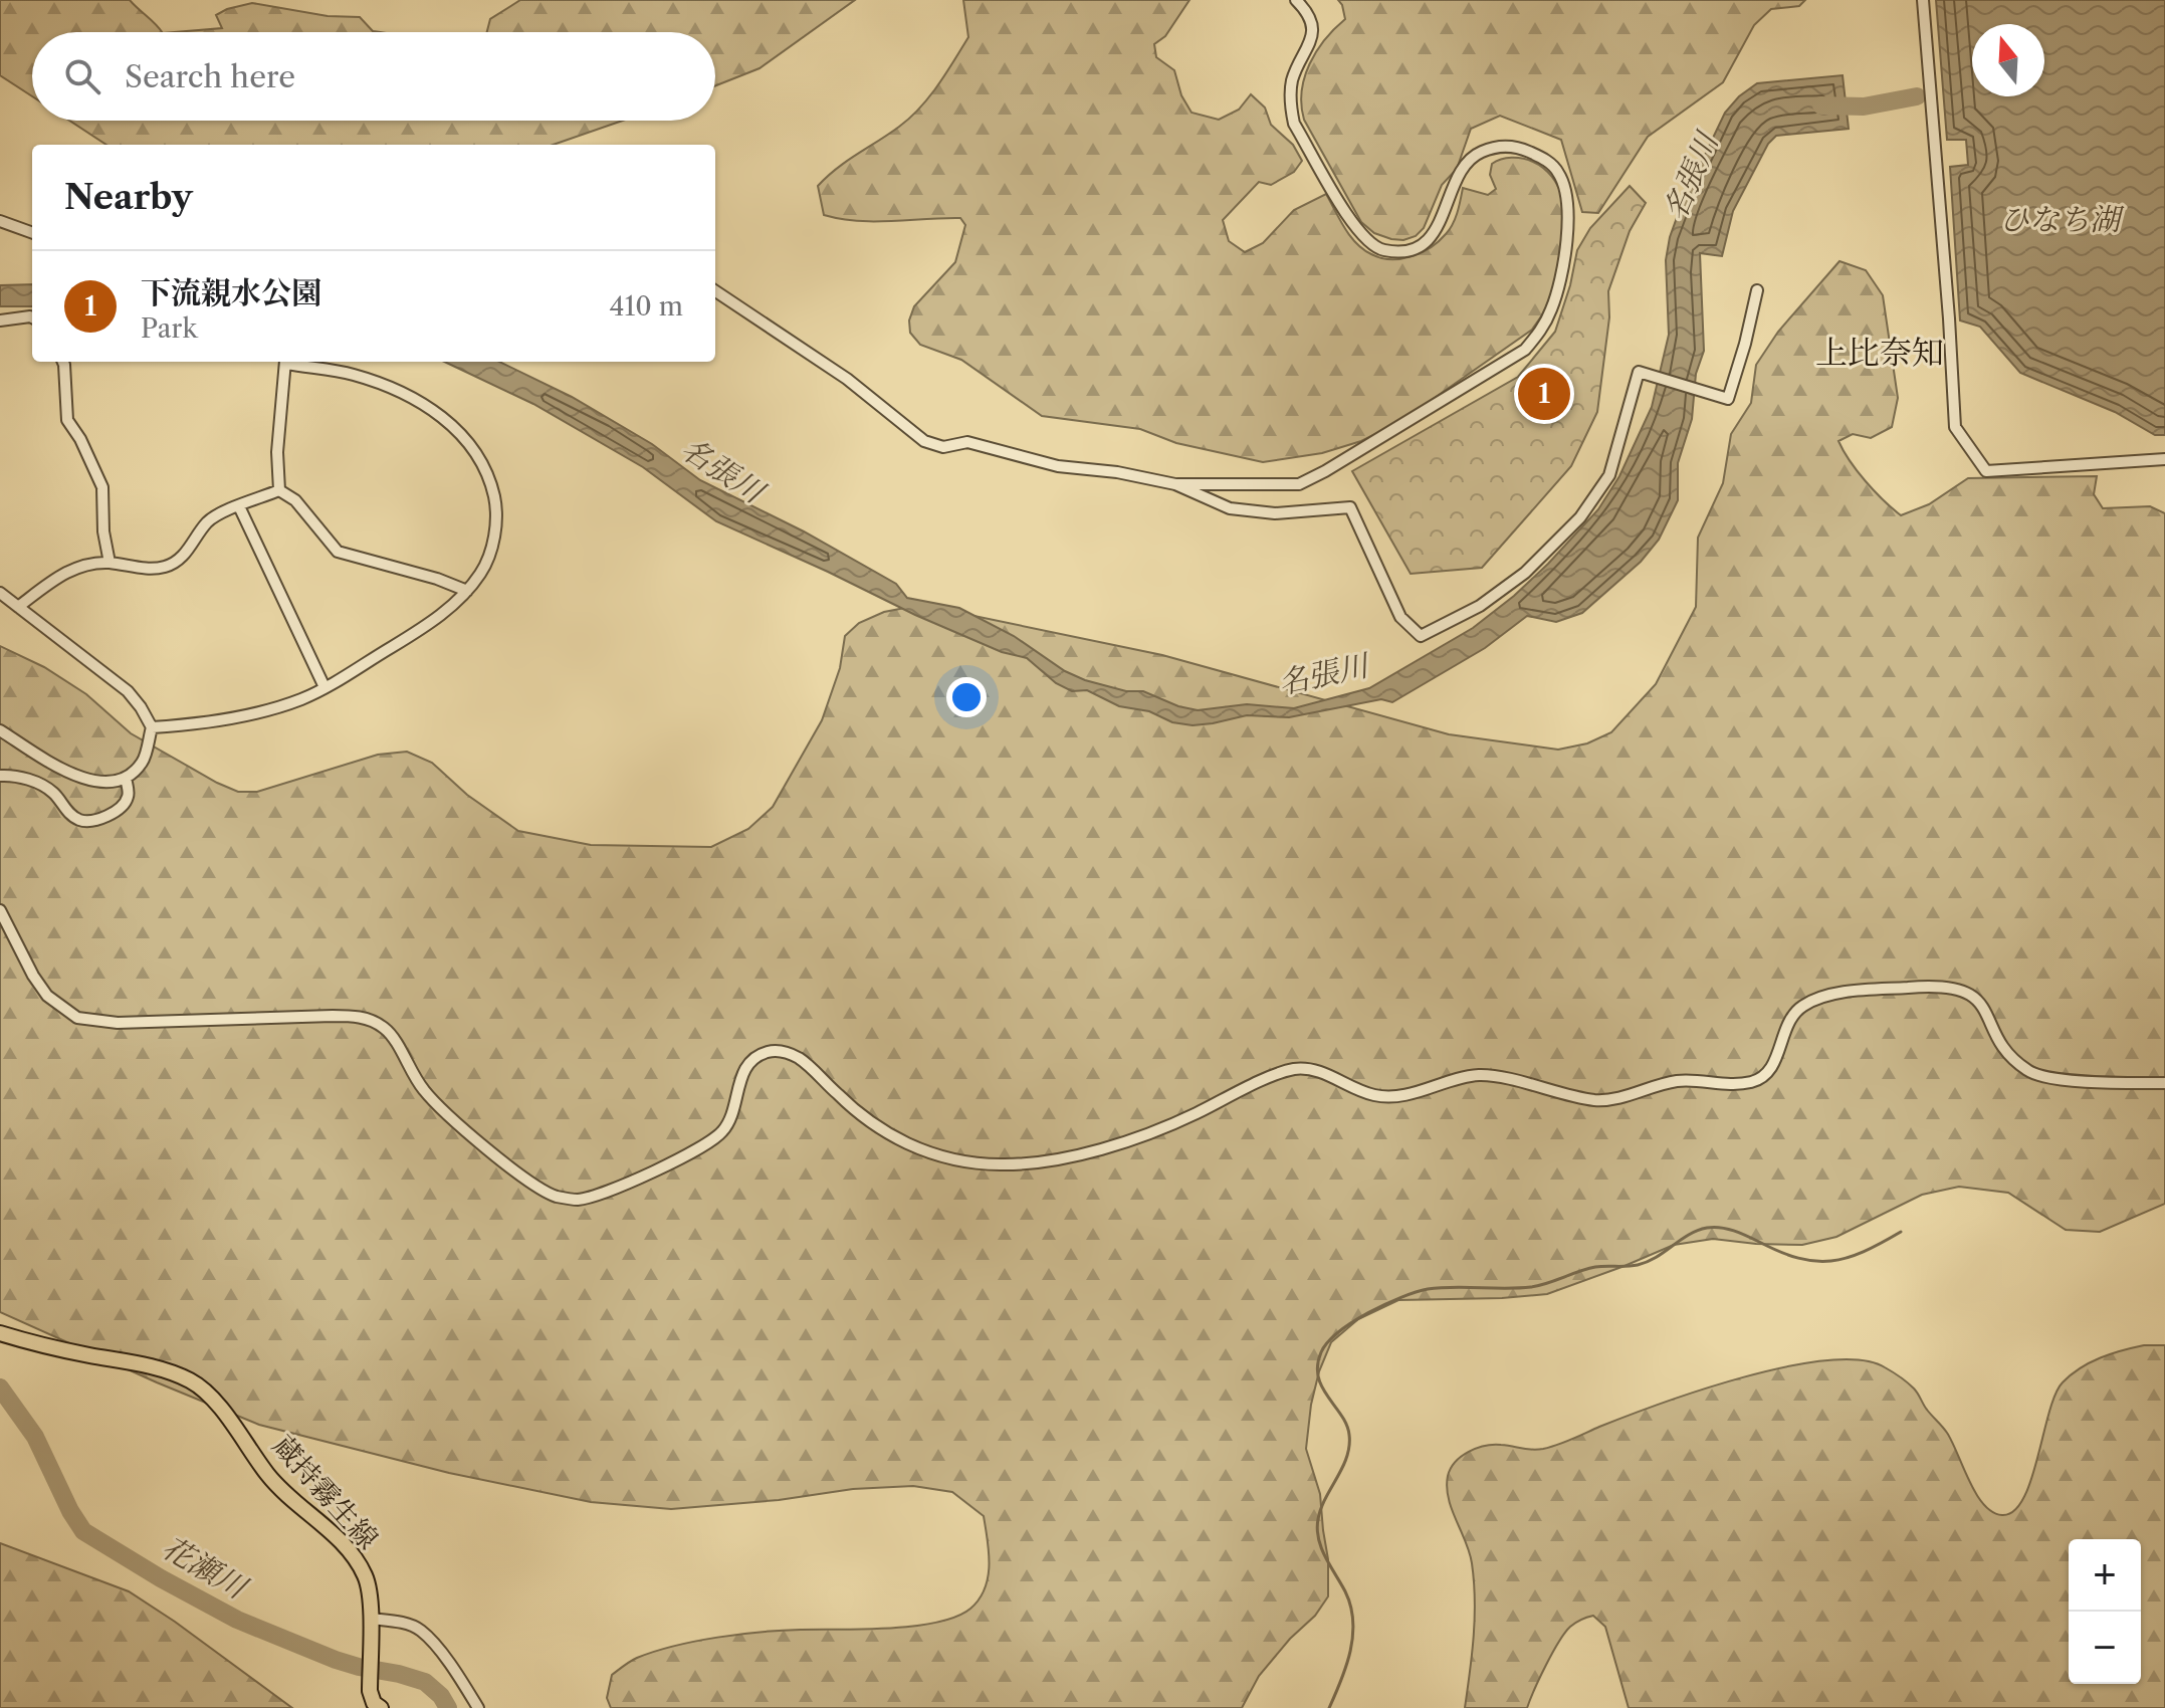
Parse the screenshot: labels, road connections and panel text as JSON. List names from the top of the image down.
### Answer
{
  "streets": {
    "main road": ["蔵持霧生線"]
  },
  "districts": ["上比奈知"],
  "water": ["名張川", "ひなち湖", "花瀬川"],
  "north": "top",
  "page": {
    "search": "Search here",
    "heading": "Nearby",
    "list": [
      {
        "mark": "1",
        "name": "下流親水公園",
        "note": "Park",
        "value": "410 m"
      }
    ],
    "pins": "1",
    "map_buttons": ["+", "−"]
  }
}
